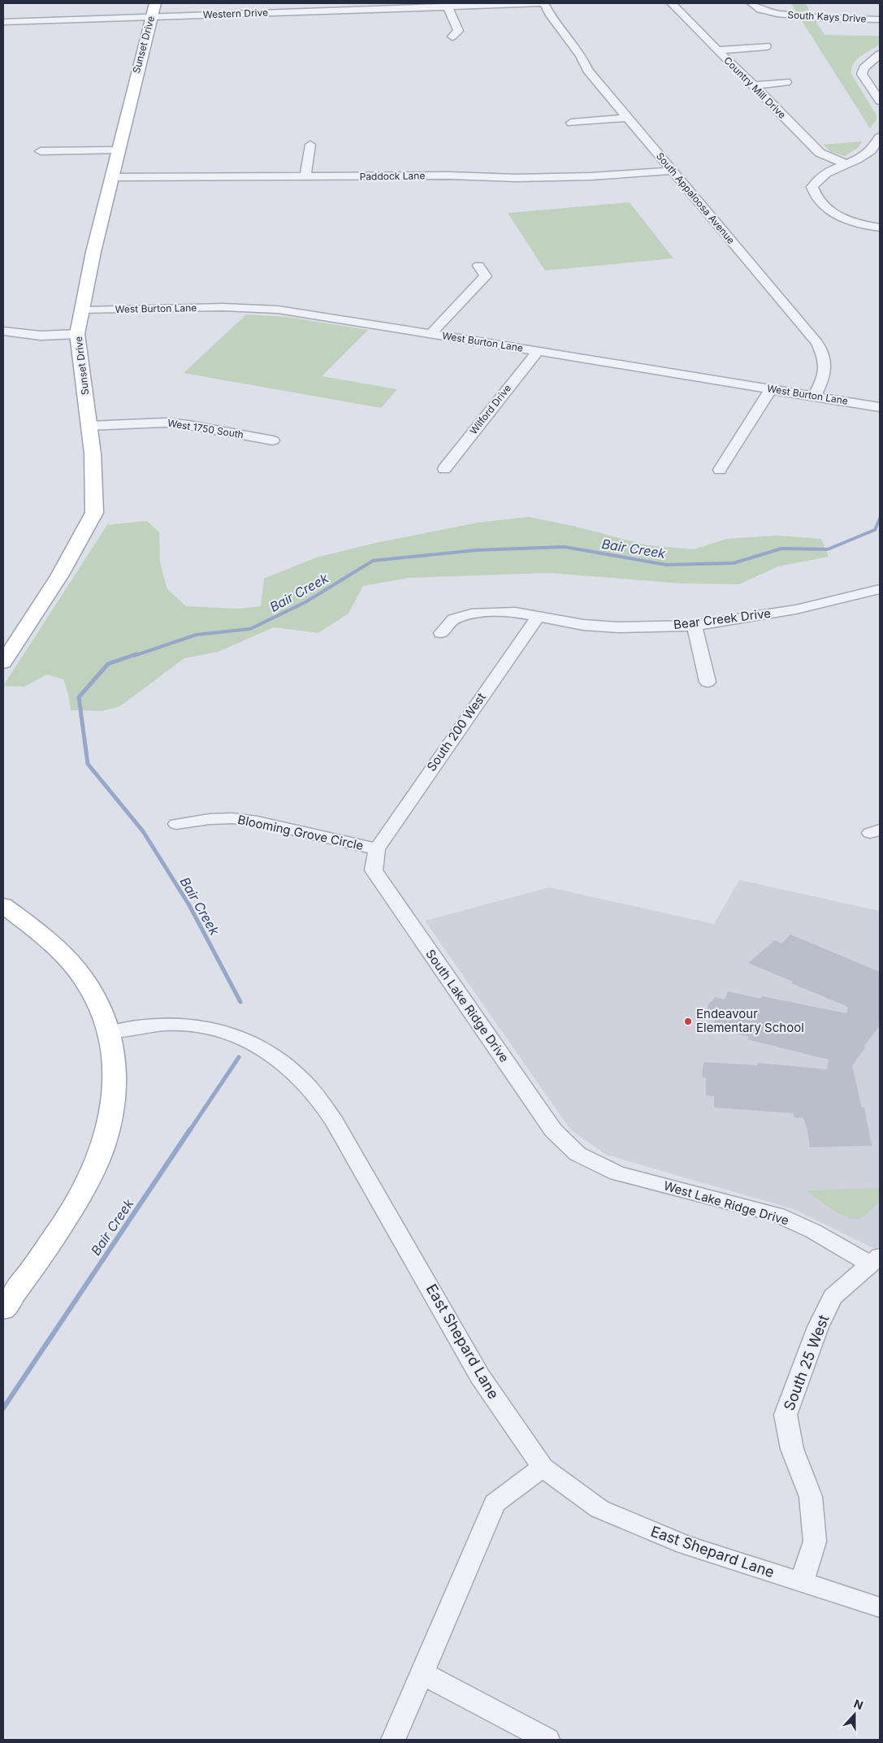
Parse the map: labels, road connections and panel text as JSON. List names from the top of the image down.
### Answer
{
  "streets": {
    "main road": ["Sunset Drive"],
    "street": [
      "Western Drive",
      "South Kays Drive",
      "Country Mill Drive",
      "Paddock Lane",
      "South Appaloosa Avenue",
      "West Burton Lane",
      "Wilford Drive",
      "West 1750 South",
      "Bear Creek Drive",
      "South 200 West",
      "Blooming Grove Circle",
      "South Lake Ridge Drive",
      "West Lake Ridge Drive",
      "East Shepard Lane",
      "South 25 West"
    ]
  },
  "crossings": [
    ["Western Drive", "Sunset Drive"],
    ["Sunset Drive", "Paddock Lane"],
    ["Sunset Drive", "West Burton Lane"],
    ["Sunset Drive", "West 1750 South"],
    ["Paddock Lane", "South Appaloosa Avenue"],
    ["South Appaloosa Avenue", "West Burton Lane"],
    ["West Burton Lane", "Wilford Drive"],
    ["Bear Creek Drive", "South 200 West"],
    ["South 200 West", "Blooming Grove Circle"],
    ["South 200 West", "South Lake Ridge Drive"],
    ["Blooming Grove Circle", "South Lake Ridge Drive"],
    ["South Lake Ridge Drive", "West Lake Ridge Drive"],
    ["West Lake Ridge Drive", "South 25 West"],
    ["East Shepard Lane", "South 25 West"]
  ],
  "water": ["Bair Creek"],
  "places": ["Endeavour Elementary School"],
  "north": "top"
}
